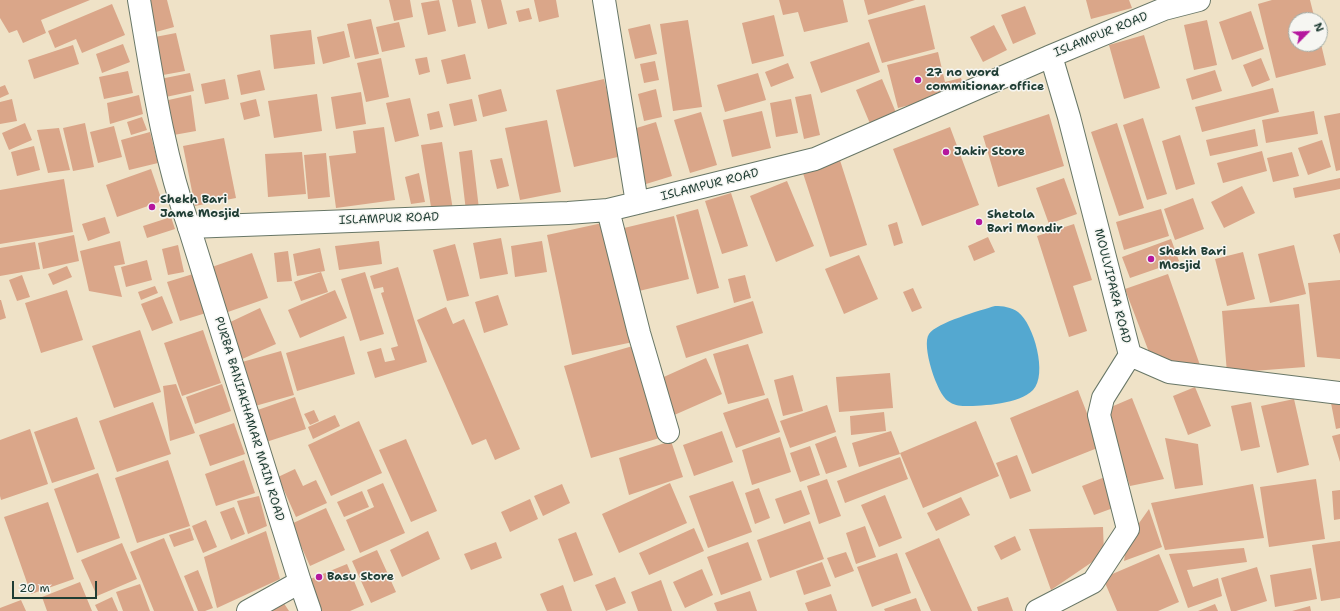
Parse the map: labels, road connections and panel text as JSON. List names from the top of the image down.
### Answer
{
  "streets": {
    "street": ["ISLAMPUR ROAD", "MOULVIPARA ROAD", "PURBA BANIAKHAMAR MAIN ROAD"]
  },
  "crossings": [
    ["ISLAMPUR ROAD", "MOULVIPARA ROAD"],
    ["ISLAMPUR ROAD", "PURBA BANIAKHAMAR MAIN ROAD"]
  ],
  "places": [
    "27 no word commitionar office",
    "Jakir Store",
    "Shekh Bari Jame Mosjid",
    "Shetola Bari Mondir",
    "Shekh Bari Mosjid",
    "Basu Store"
  ],
  "scale_bar": "20 m",
  "north": "top right"
}
